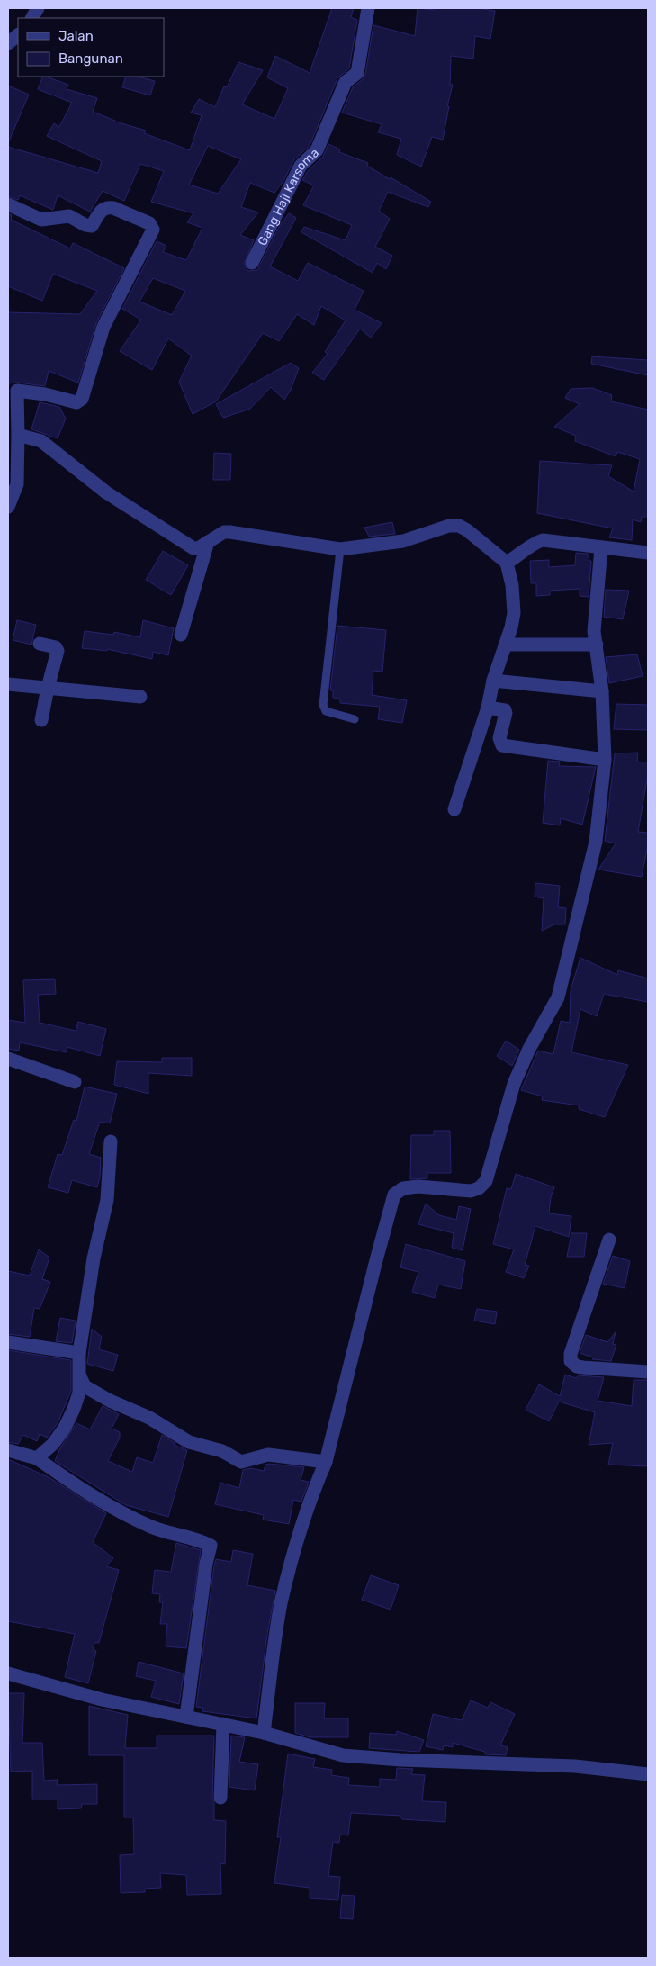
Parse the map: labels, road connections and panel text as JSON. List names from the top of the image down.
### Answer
{
  "streets": {
    "street": ["Gang Haji Karsoma"]
  },
  "legend": ["Jalan", "Bangunan"]
}
